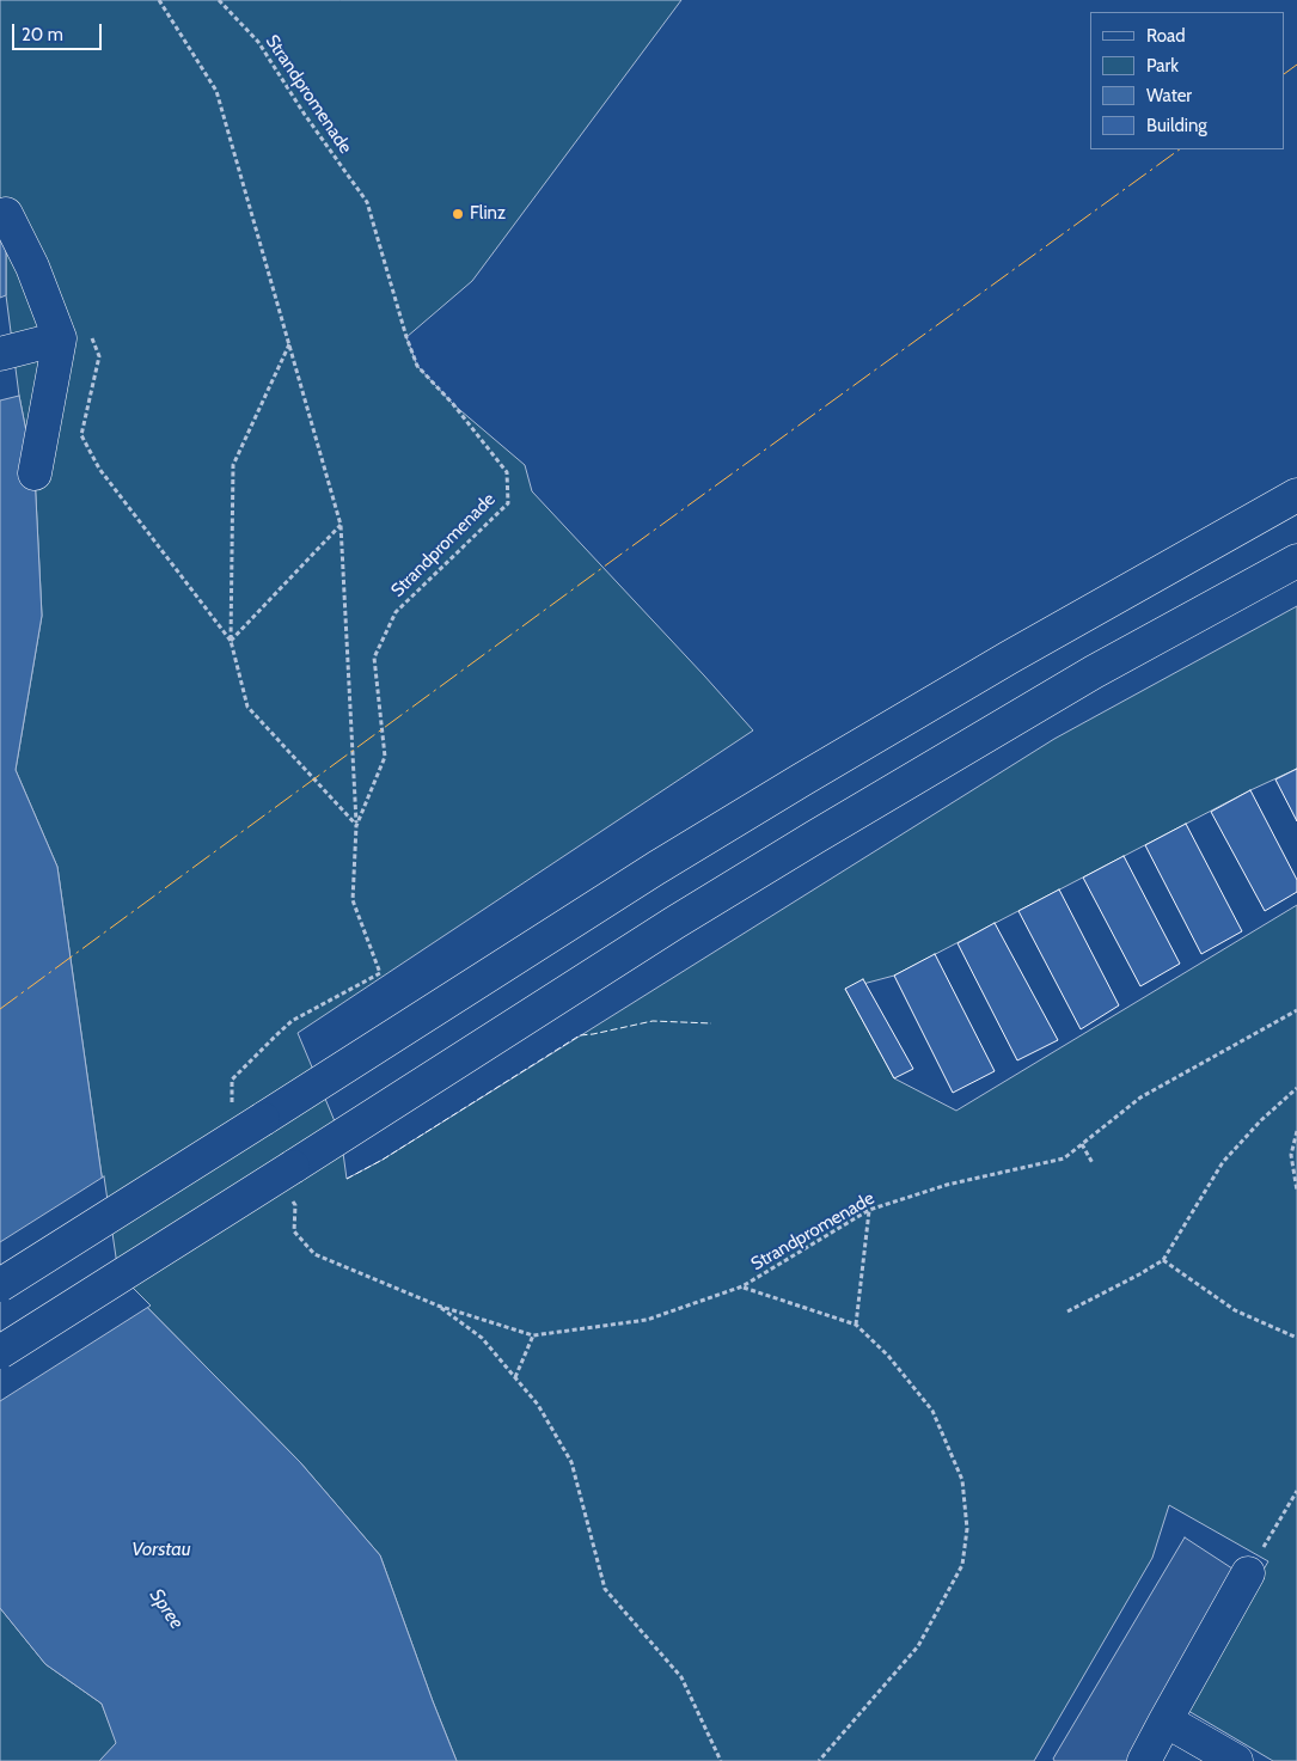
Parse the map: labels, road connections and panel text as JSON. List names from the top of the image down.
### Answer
{
  "streets": {
    "path": ["Strandpromenade"]
  },
  "water": ["Vorstau", "Spree"],
  "places": ["Flinz"],
  "legend": [
    "Road",
    "Park",
    "Water",
    "Building"
  ],
  "scale_bar": "20 m"
}
